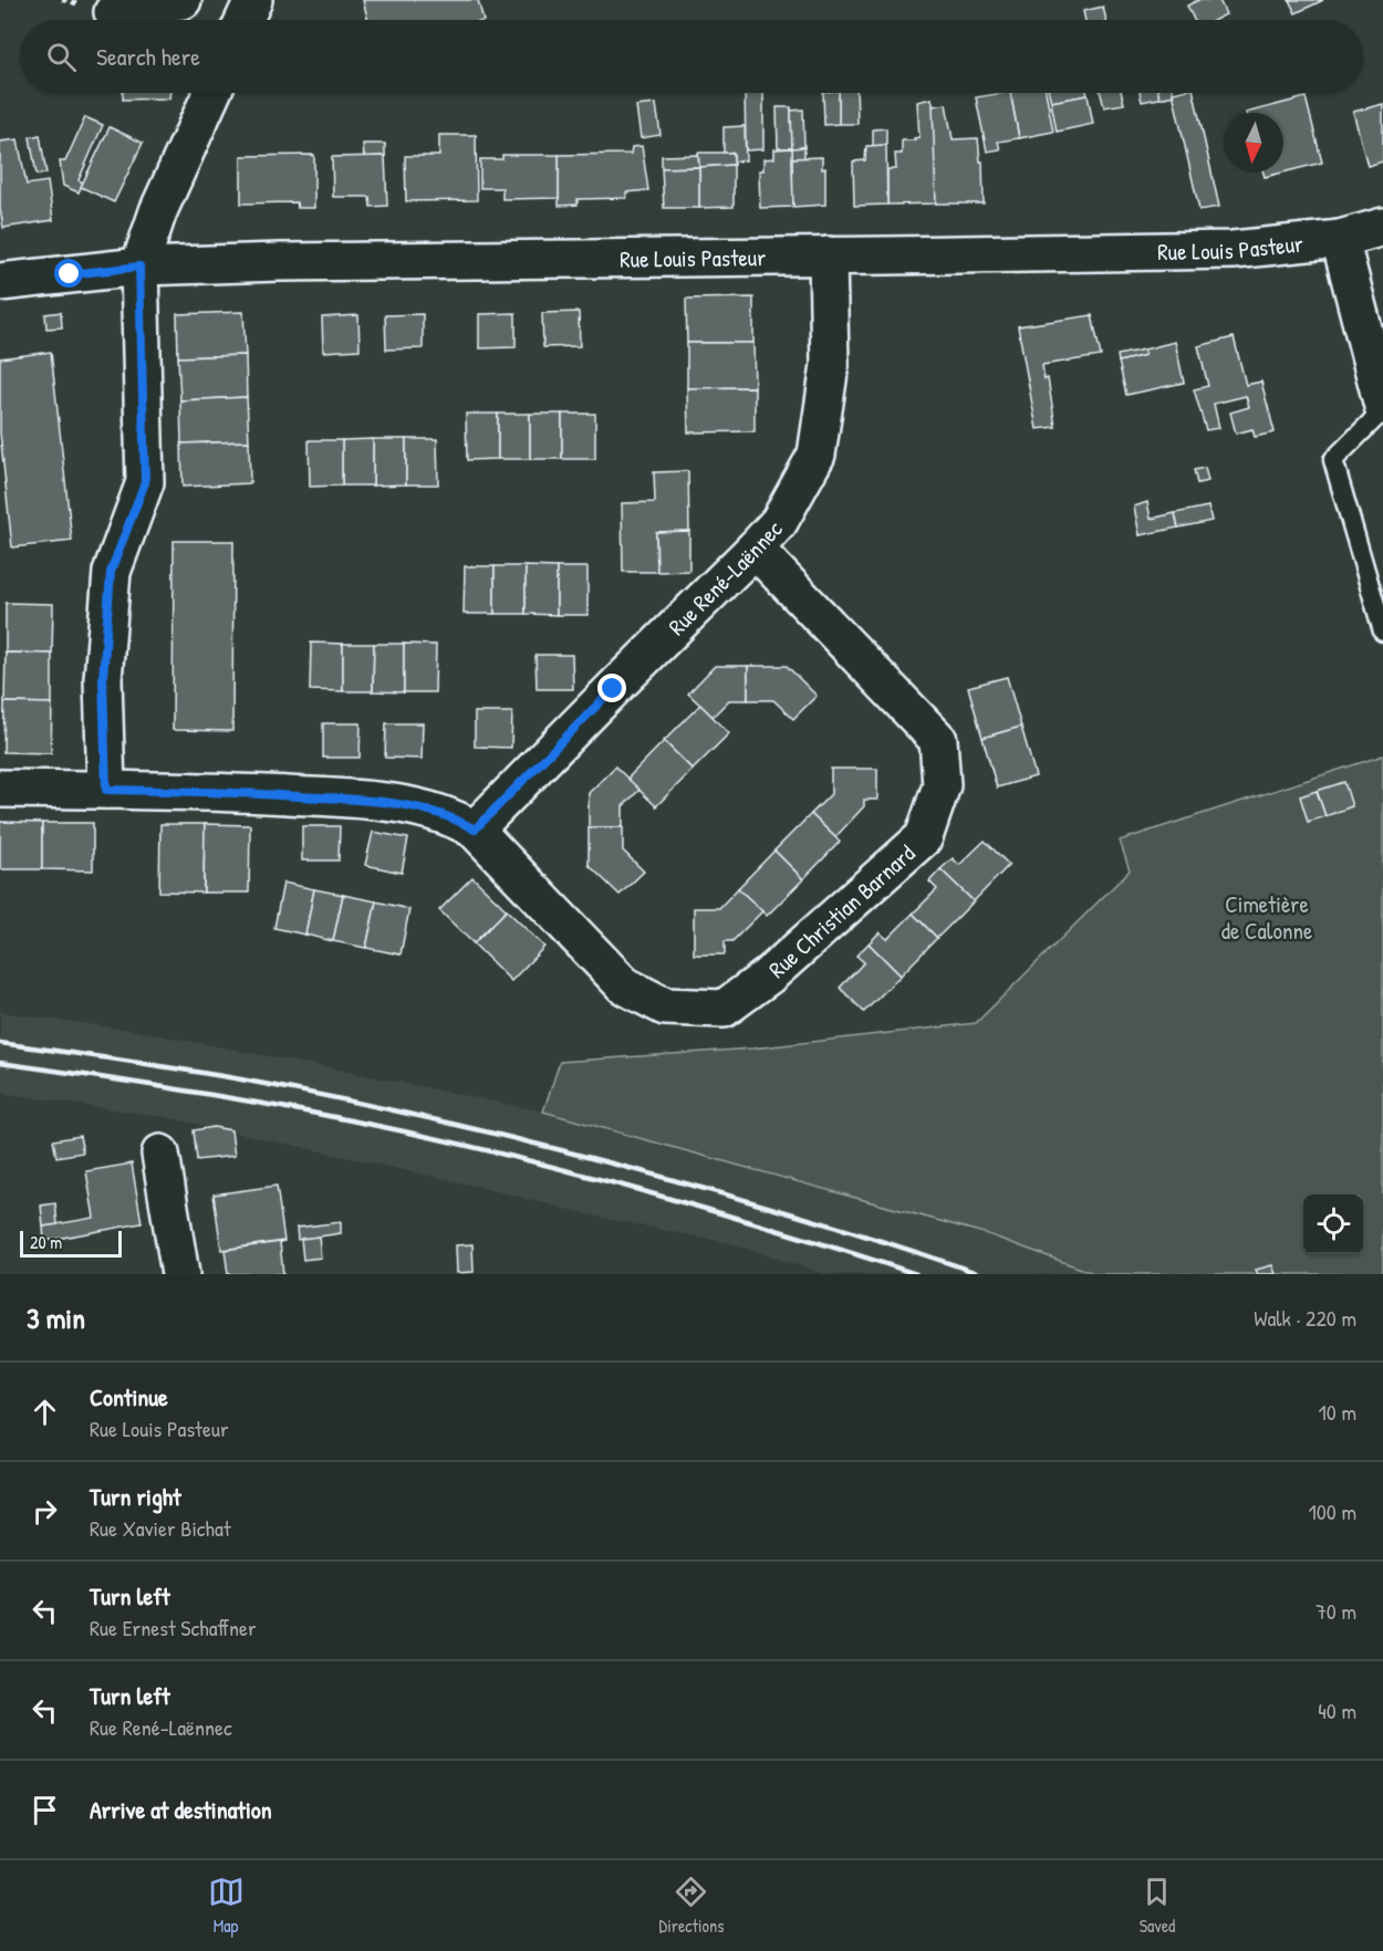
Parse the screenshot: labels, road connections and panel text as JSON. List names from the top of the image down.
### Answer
{
  "streets": {
    "street": ["Rue Louis Pasteur", "Rue René-Laënnec", "Rue Christian Barnard"]
  },
  "crossings": [
    ["Rue Louis Pasteur", "Rue René-Laënnec"],
    ["Rue René-Laënnec", "Rue Christian Barnard"]
  ],
  "parks": ["Cimetière de Calonne"],
  "scale_bar": "20 m",
  "north": "bottom",
  "page": {
    "search": "Search here",
    "scale": "20 m",
    "heading": ["3 min", "Walk · 220 m"],
    "list": [
      ["Continue", "Rue Louis Pasteur", "10 m"],
      ["Turn right", "Rue Xavier Bichat", "100 m"],
      ["Turn left", "Rue Ernest Schaffner", "70 m"],
      ["Turn left", "Rue René-Laënnec", "40 m"],
      "Arrive at destination"
    ],
    "nav": ["Map", "Directions", "Saved"]
  }
}
